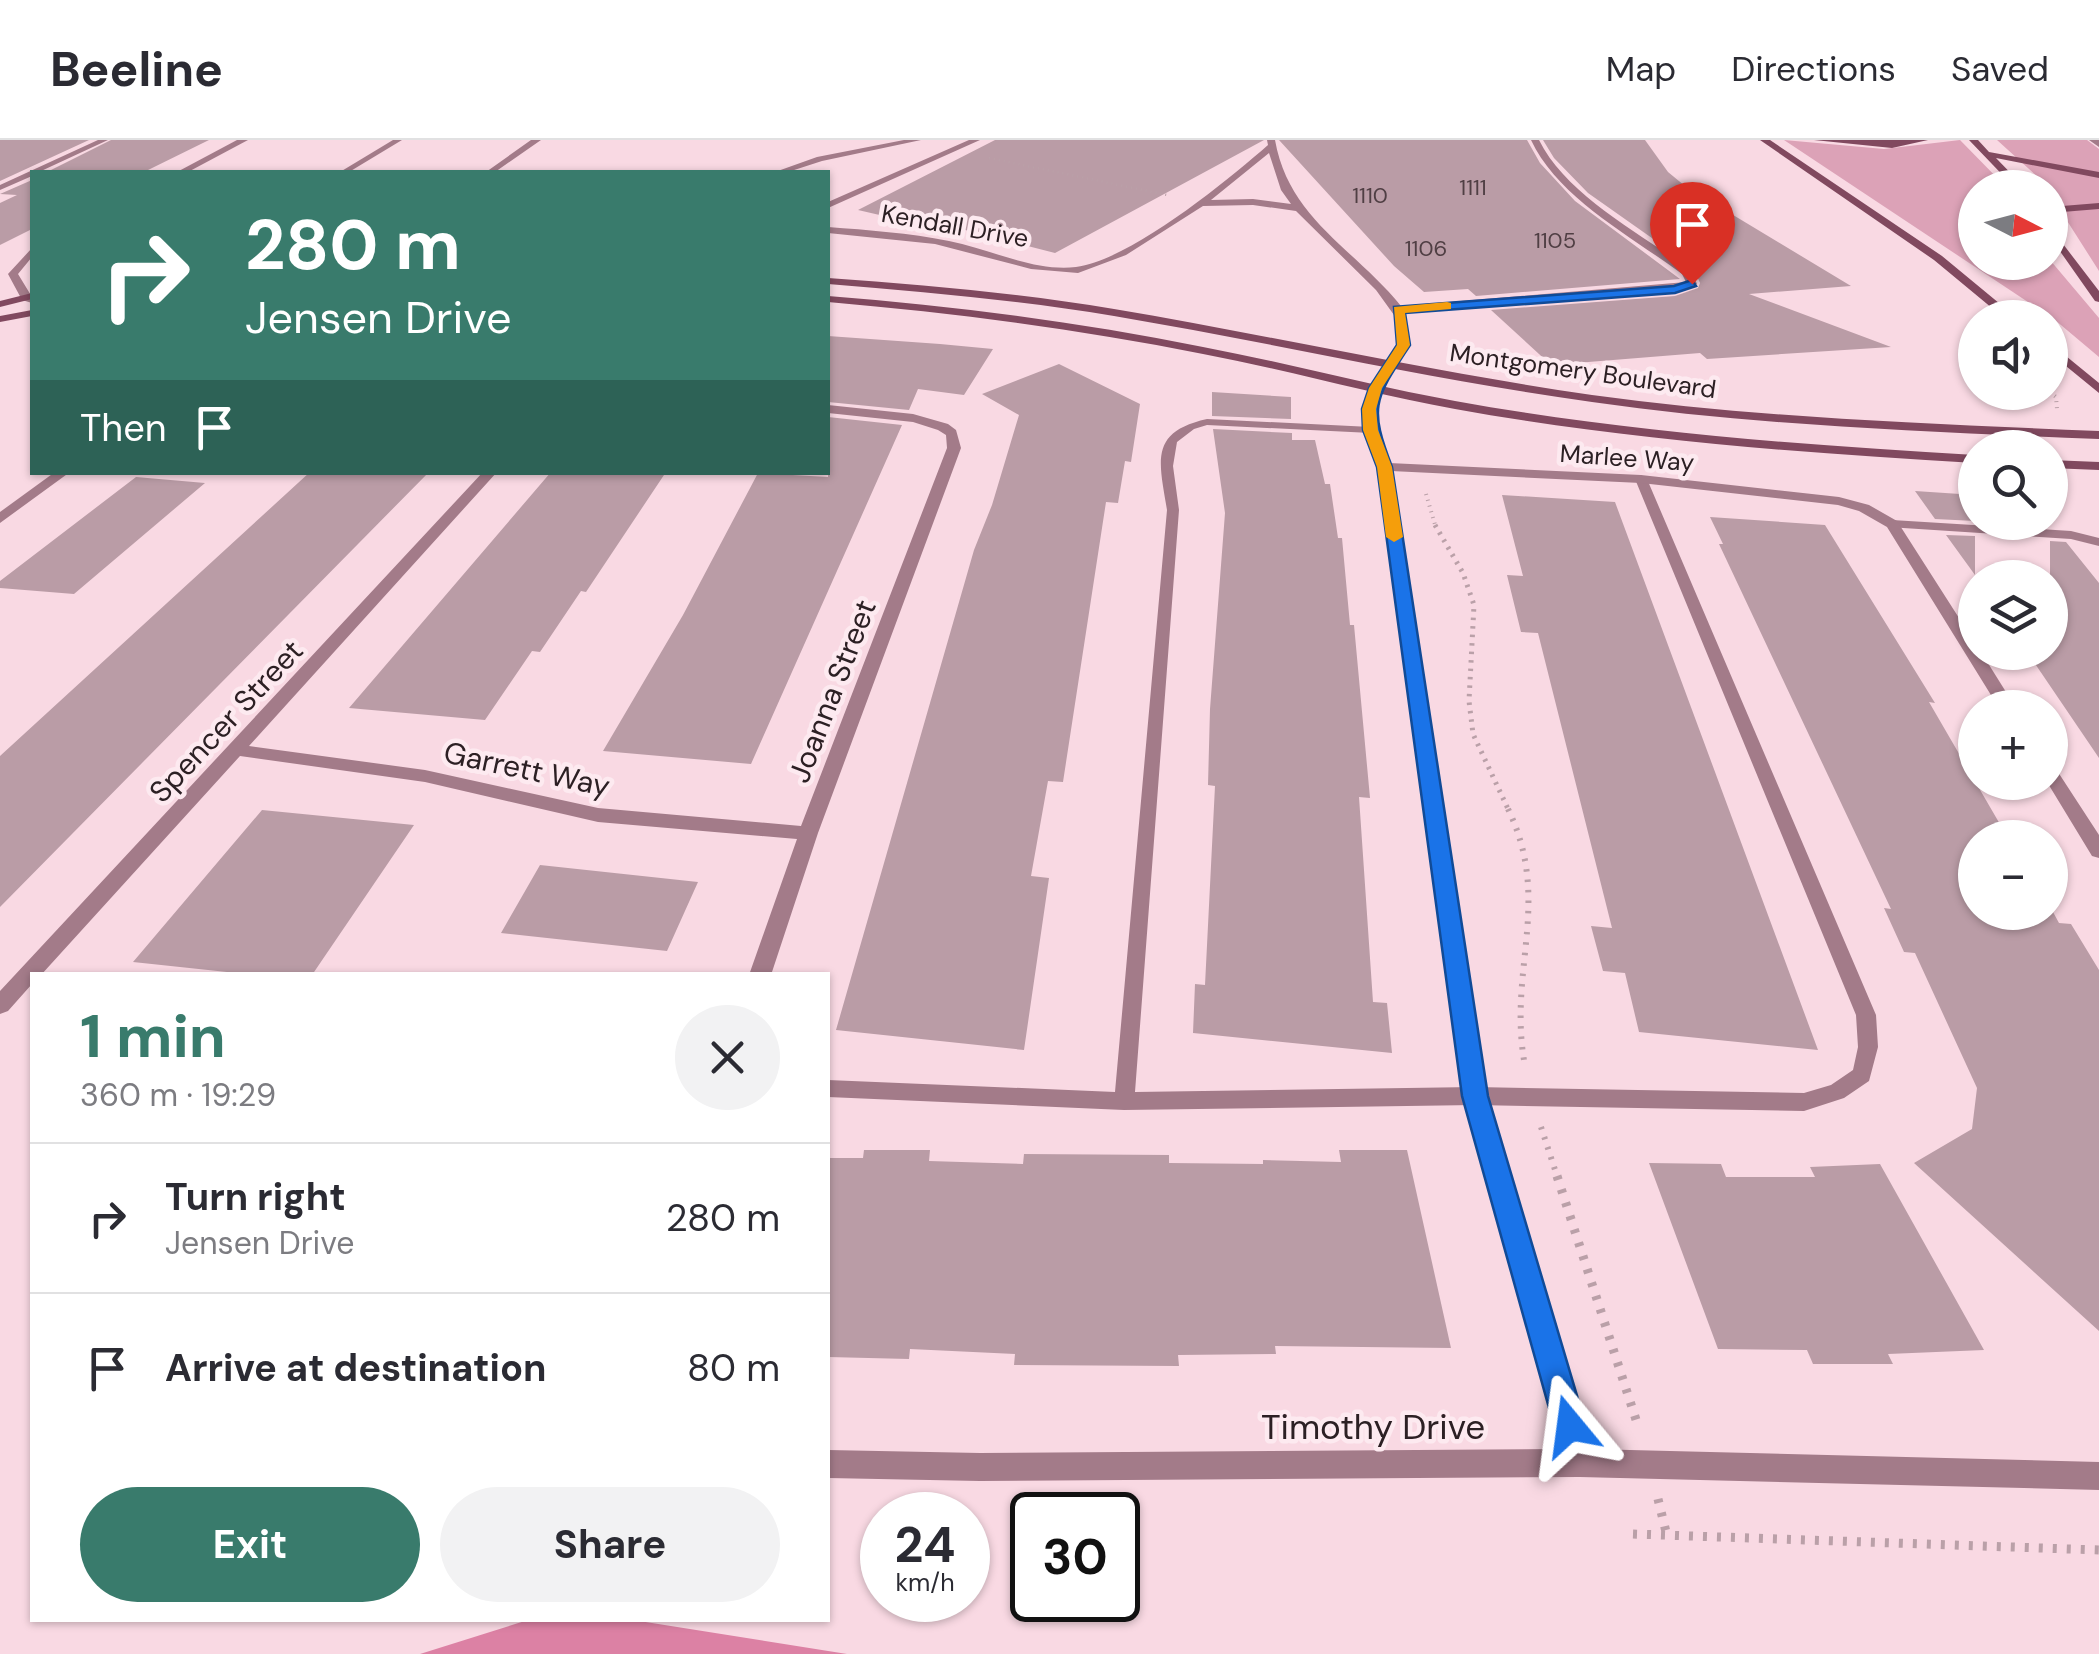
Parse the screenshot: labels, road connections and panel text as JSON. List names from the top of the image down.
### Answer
{
  "streets": {
    "street": [
      "Kendall Drive",
      "Montgomery Boulevard",
      "Marlee Way",
      "Joanna Street",
      "Spencer Street",
      "Garrett Way",
      "Timothy Drive"
    ]
  },
  "crossings": [
    ["Joanna Street", "Garrett Way"],
    ["Spencer Street", "Garrett Way"]
  ],
  "house_numbers": [
    "1111",
    "1110",
    "1105",
    "1106"
  ],
  "north": "right",
  "page": {
    "header": "Beeline",
    "nav": ["Map", "Directions", "Saved"],
    "map_buttons": ["+", "−"],
    "turn": ["280 m", "Jensen Drive"],
    "then": "Then",
    "heading": ["1 min", "360 m · 19:29"],
    "list": [
      {
        "name": "Turn right",
        "note": "Jensen Drive",
        "value": "280 m"
      },
      {
        "name": "Arrive at destination",
        "value": "80 m"
      }
    ],
    "buttons": ["Exit", "Share"],
    "speed": "24 km/h",
    "limit": "30"
  }
}
